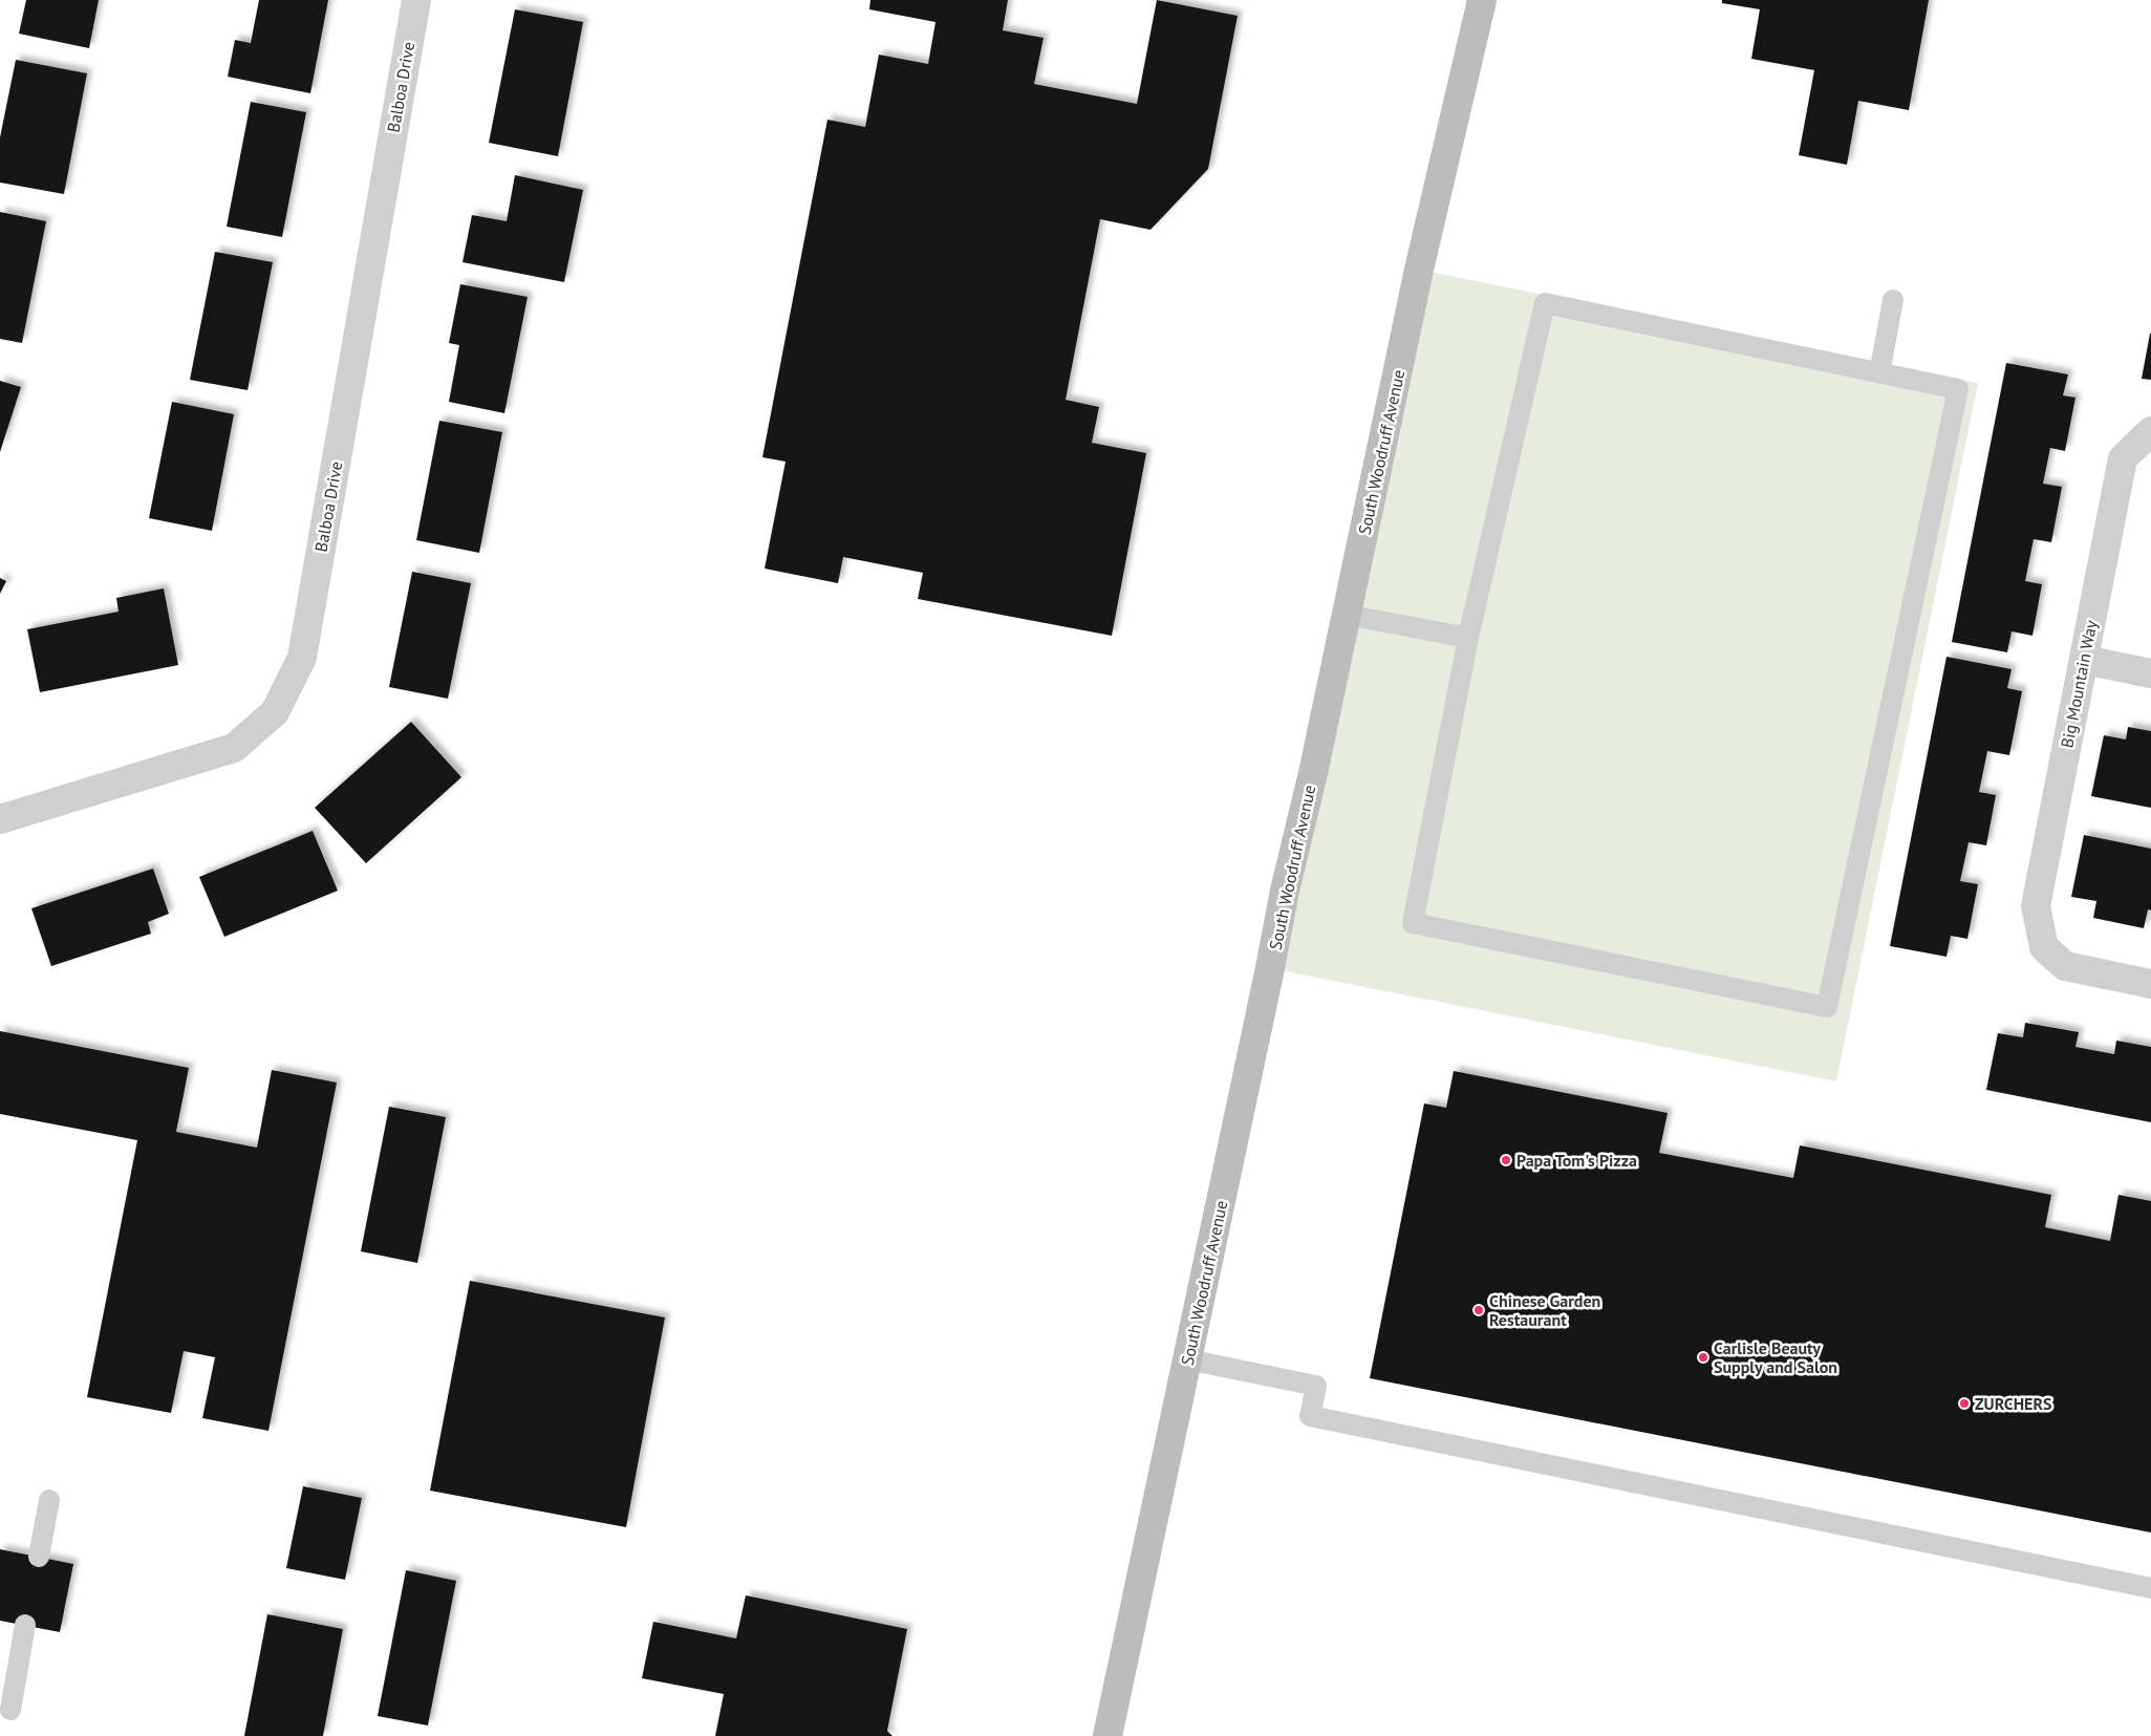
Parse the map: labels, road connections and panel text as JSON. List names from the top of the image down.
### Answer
{
  "streets": {
    "main road": ["South Woodruff Avenue"],
    "street": ["Balboa Drive", "Big Mountain Way"]
  },
  "places": [
    "Papa Tom's Pizza",
    "Chinese Garden Restaurant",
    "Carlisle Beauty Supply and Salon",
    "ZURCHERS"
  ]
}
